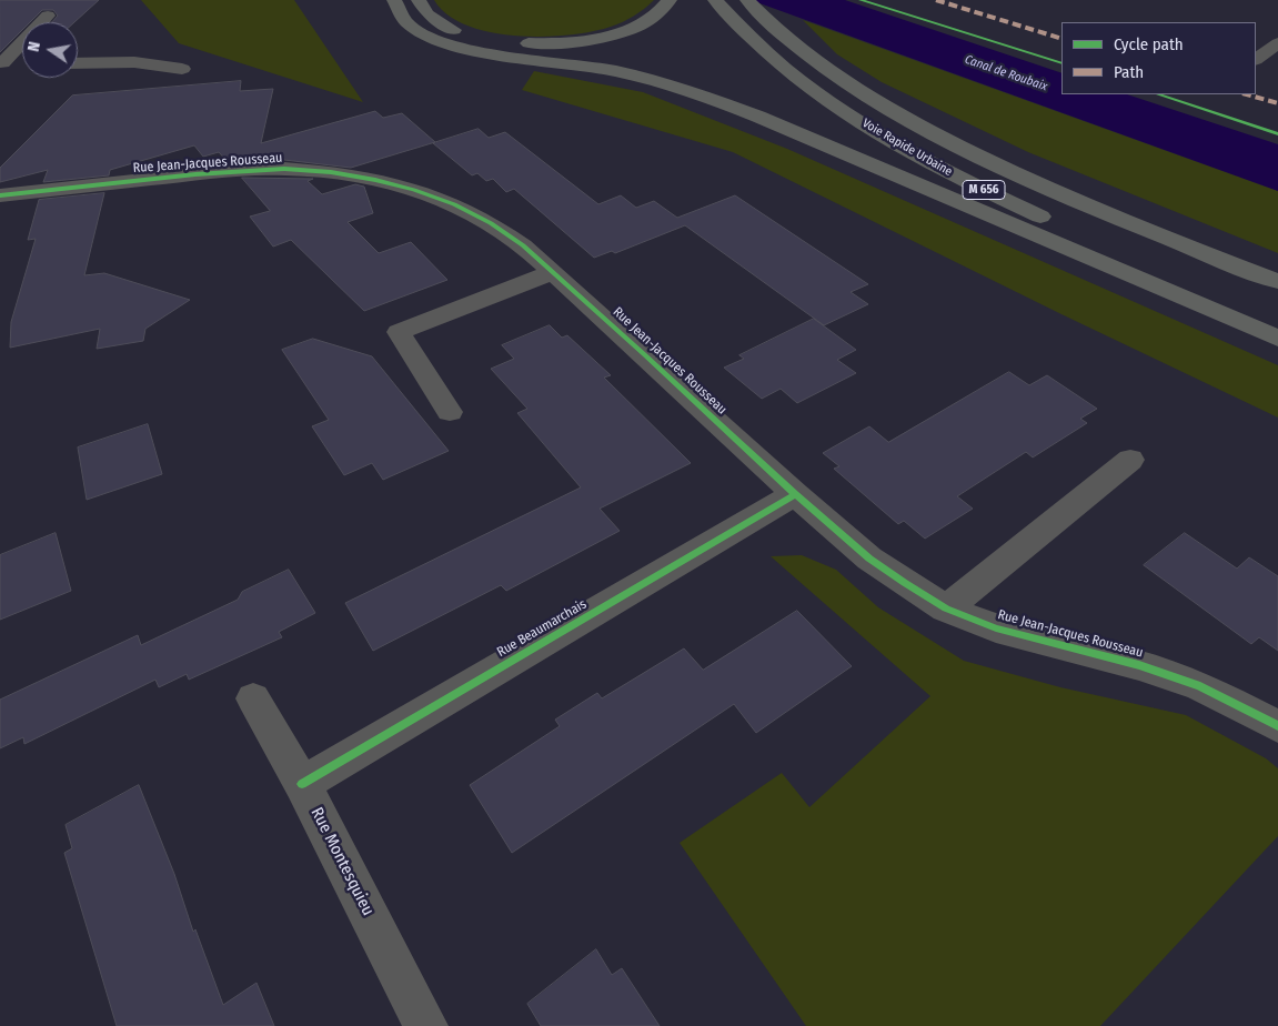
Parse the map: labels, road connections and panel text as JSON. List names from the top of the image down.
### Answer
{
  "streets": {
    "highway": ["Voie Rapide Urbaine", "M 656"],
    "street": ["Rue Jean-Jacques Rousseau", "Rue Beaumarchais", "Rue Montesquieu"]
  },
  "crossings": [
    ["Rue Jean-Jacques Rousseau", "Rue Beaumarchais"],
    ["Rue Beaumarchais", "Rue Montesquieu"]
  ],
  "water": ["Canal de Roubaix"],
  "legend": ["Cycle path", "Path"],
  "north": "left"
}
